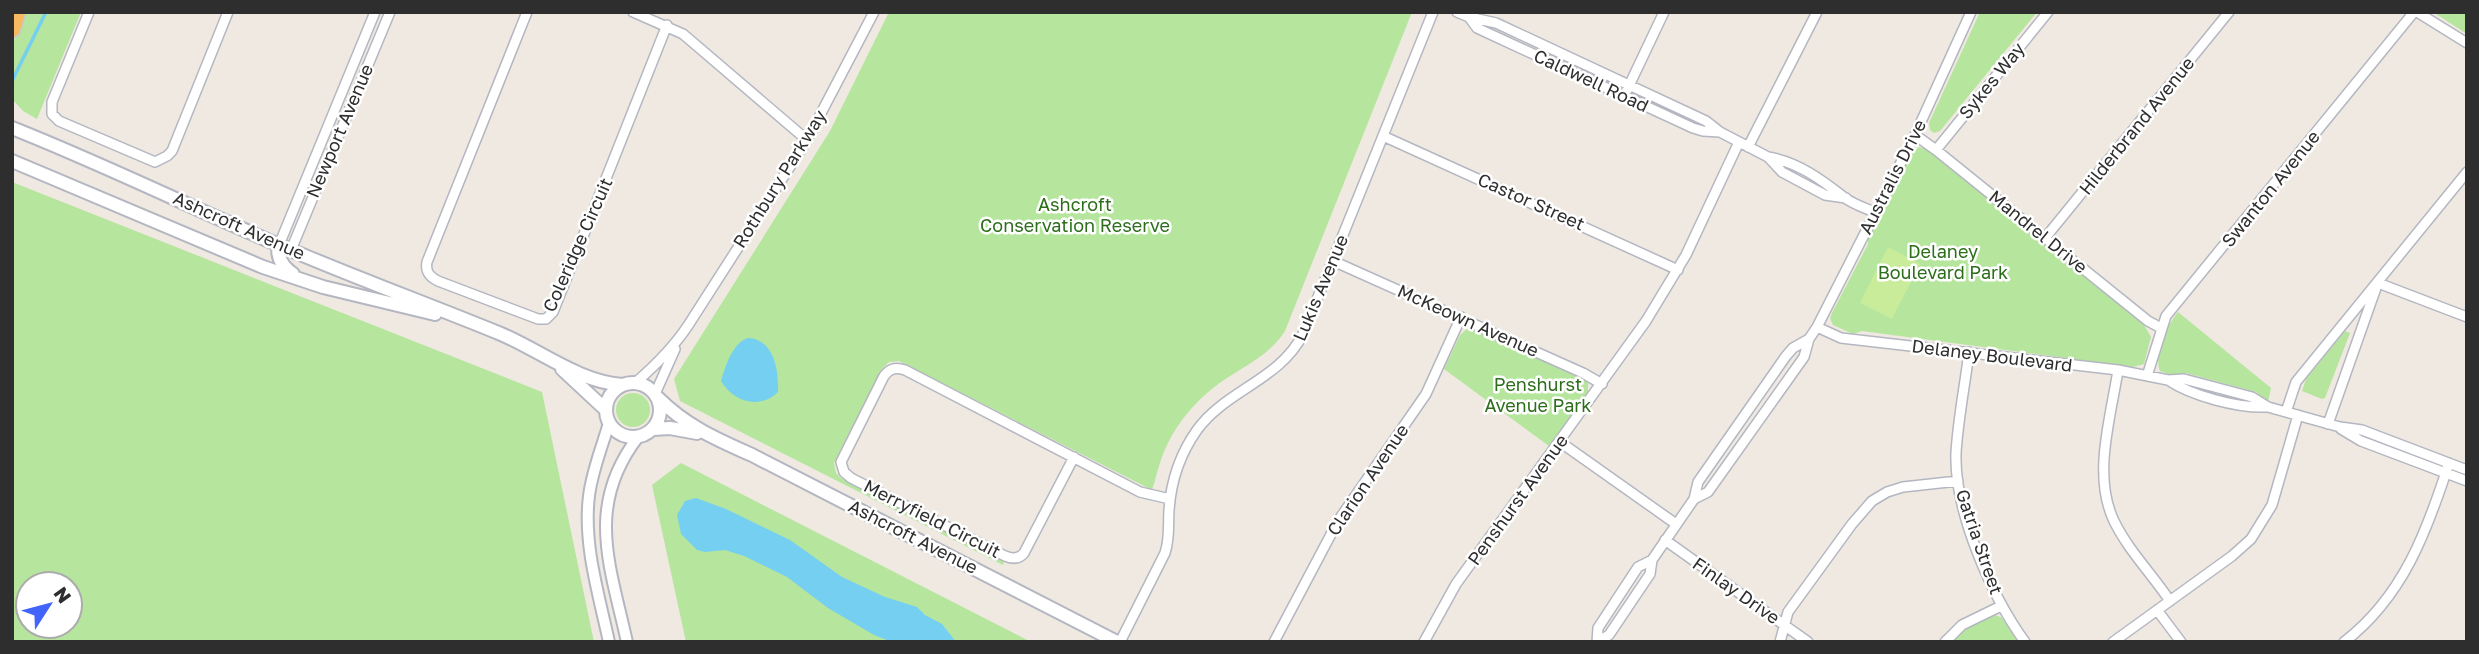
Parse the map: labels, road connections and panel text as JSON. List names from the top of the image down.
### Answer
{
  "streets": {
    "main road": ["Ashcroft Avenue"],
    "street": [
      "Caldwell Road",
      "Sykes Way",
      "Hilderbrand Avenue",
      "Newport Avenue",
      "Australis Drive",
      "Rothbury Parkway",
      "Swanton Avenue",
      "Castor Street",
      "Mandrel Drive",
      "Coleridge Circuit",
      "Lukis Avenue",
      "McKeown Avenue",
      "Delaney Boulevard",
      "Clarion Avenue",
      "Penshurst Avenue",
      "Merryfield Circuit",
      "Gatria Street",
      "Finlay Drive"
    ]
  },
  "crossings": [
    ["Caldwell Road", "Australis Drive"],
    ["Caldwell Road", "Penshurst Avenue"],
    ["Sykes Way", "Mandrel Drive"],
    ["Hilderbrand Avenue", "Mandrel Drive"],
    ["Newport Avenue", "Ashcroft Avenue"],
    ["Australis Drive", "Mandrel Drive"],
    ["Australis Drive", "Delaney Boulevard"],
    ["Australis Drive", "Finlay Drive"],
    ["Rothbury Parkway", "Ashcroft Avenue"],
    ["Swanton Avenue", "Mandrel Drive"],
    ["Swanton Avenue", "Delaney Boulevard"],
    ["Castor Street", "Lukis Avenue"],
    ["Castor Street", "Penshurst Avenue"],
    ["Ashcroft Avenue", "Lukis Avenue"],
    ["Lukis Avenue", "McKeown Avenue"],
    ["Lukis Avenue", "Merryfield Circuit"],
    ["McKeown Avenue", "Clarion Avenue"],
    ["McKeown Avenue", "Penshurst Avenue"],
    ["Delaney Boulevard", "Gatria Street"]
  ],
  "parks": ["Ashcroft Conservation Reserve", "Delaney Boulevard Park", "Penshurst Avenue Park"],
  "north": "top right"
}
